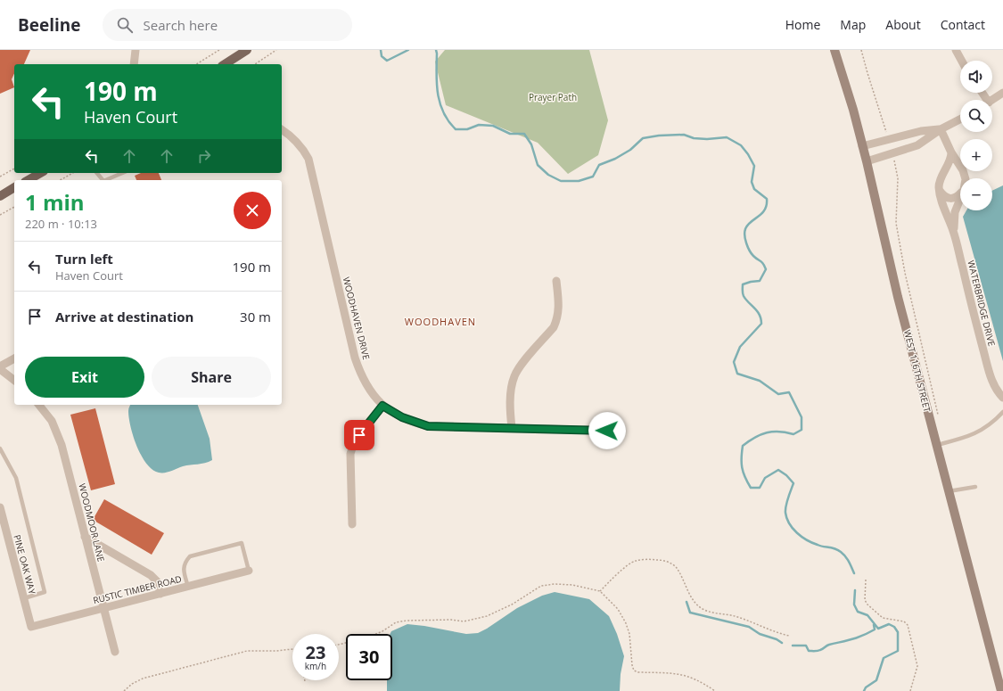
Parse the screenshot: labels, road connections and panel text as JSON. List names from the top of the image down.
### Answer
{
  "streets": {
    "main road": ["WEST 116TH STREET"],
    "street": [
      "WATERBRIDGE DRIVE",
      "WOODHAVEN DRIVE",
      "WOODMOOR LANE",
      "PINE OAK WAY",
      "RUSTIC TIMBER ROAD"
    ]
  },
  "crossings": [
    ["WOODMOOR LANE", "RUSTIC TIMBER ROAD"],
    ["PINE OAK WAY", "RUSTIC TIMBER ROAD"]
  ],
  "districts": ["WOODHAVEN"],
  "parks": ["Prayer Path"],
  "page": {
    "header": "Beeline",
    "search": "Search here",
    "nav": [
      "Home",
      "Map",
      "About",
      "Contact"
    ],
    "map_buttons": ["+", "−"],
    "turn": ["190 m", "Haven Court"],
    "heading": ["1 min", "220 m · 10:13"],
    "list": [
      {
        "name": "Turn left",
        "note": "Haven Court",
        "value": "190 m"
      },
      {
        "name": "Arrive at destination",
        "value": "30 m"
      }
    ],
    "buttons": ["Exit", "Share"],
    "speed": "23 km/h",
    "limit": "30"
  }
}
